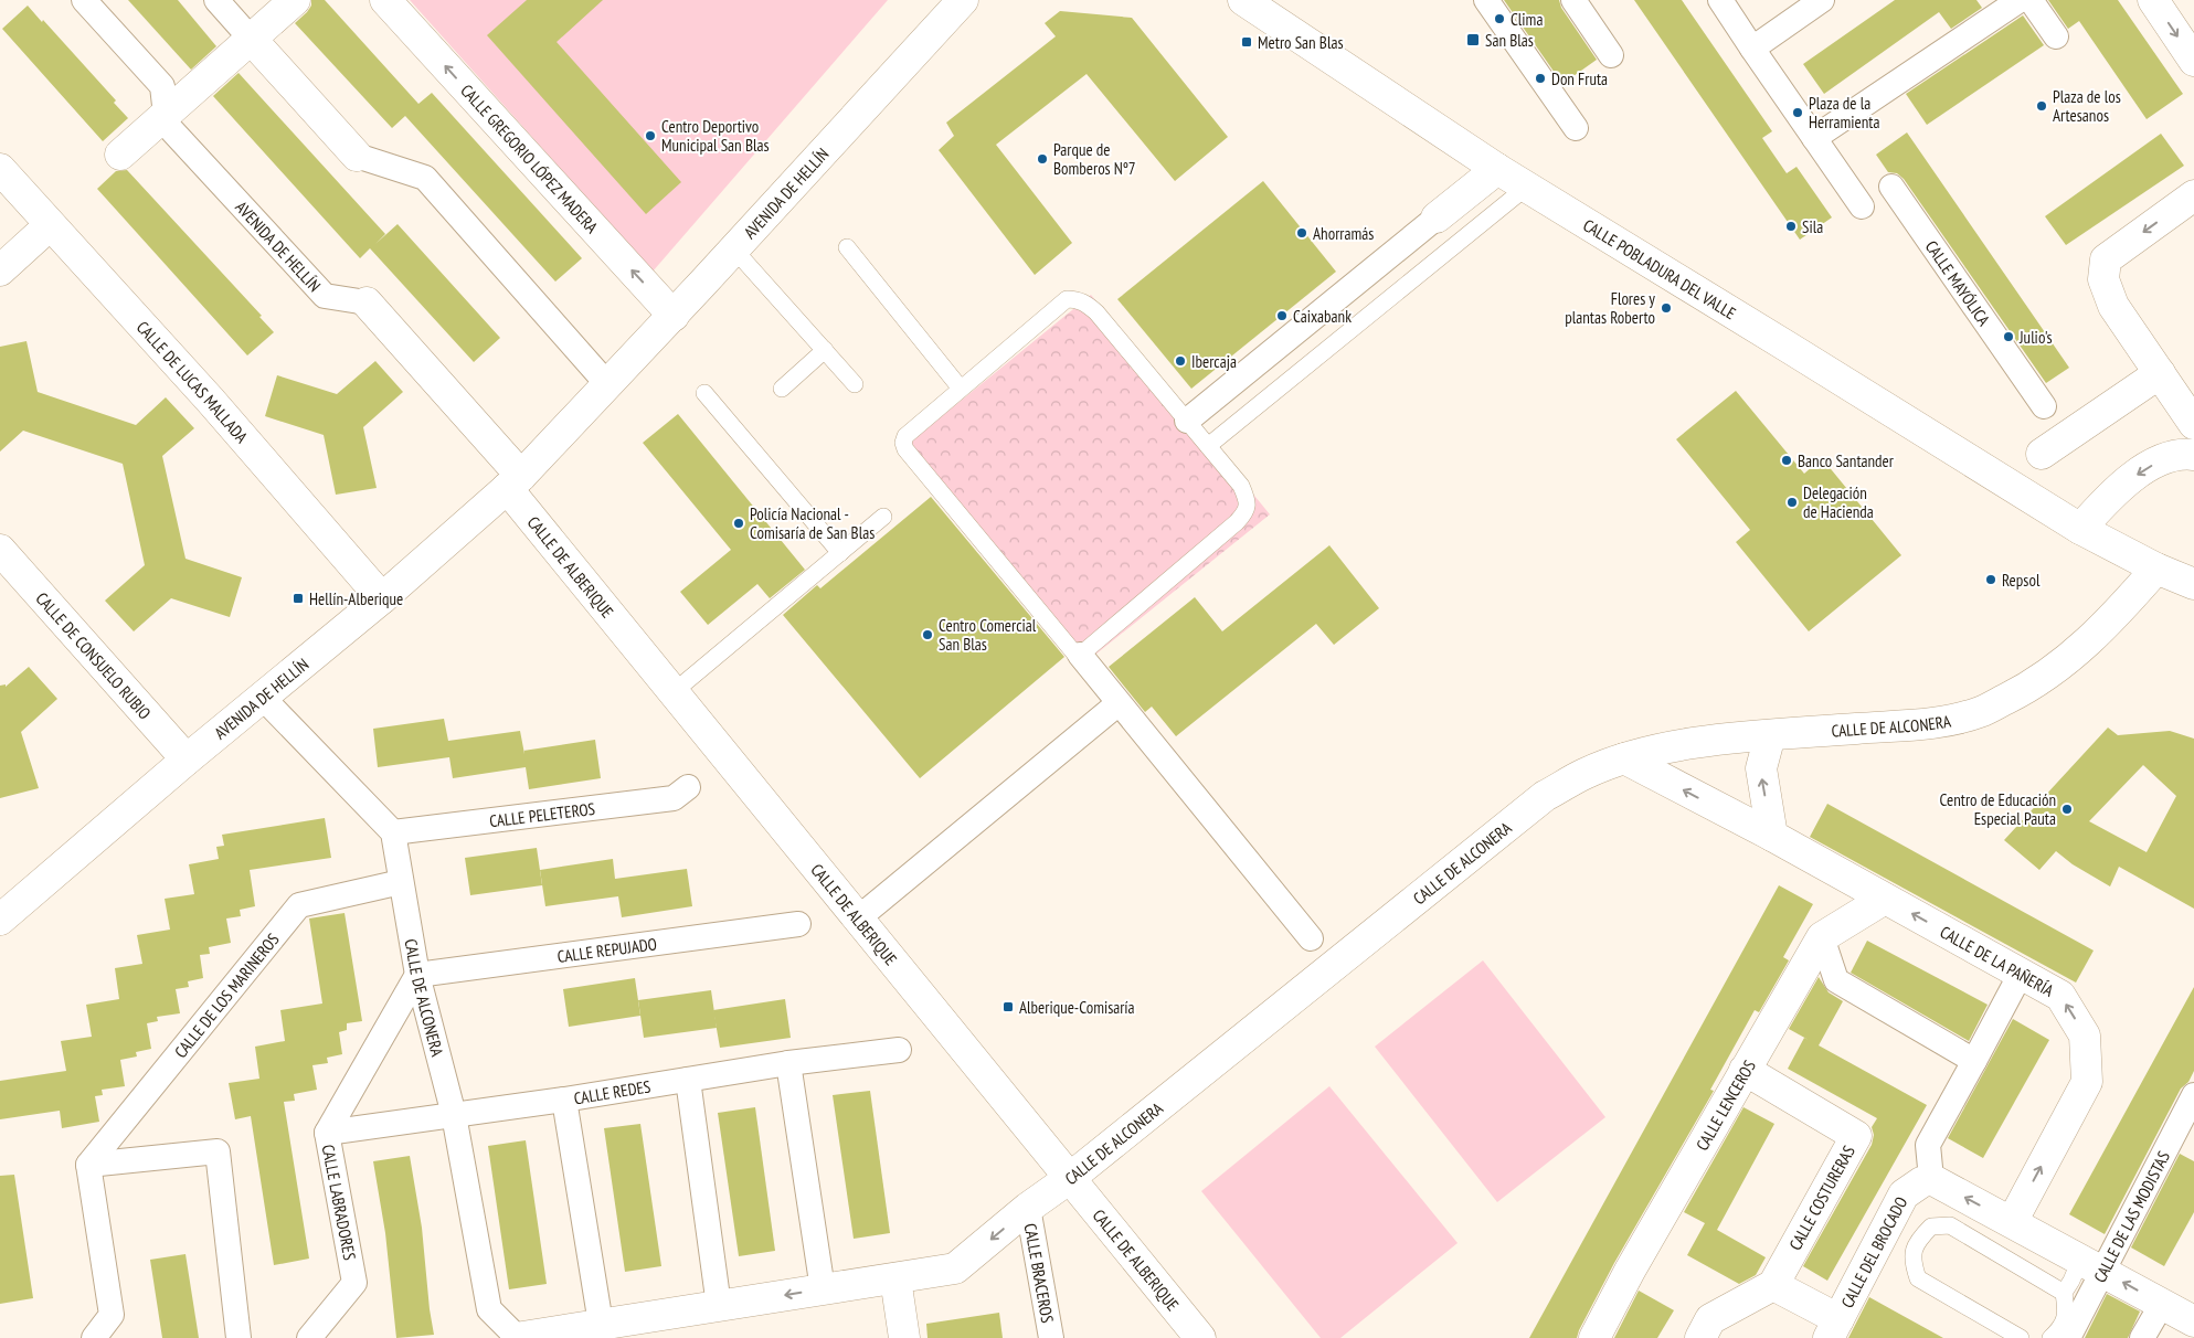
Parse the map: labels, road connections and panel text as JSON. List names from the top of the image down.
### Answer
{
  "streets": {
    "street": [
      "CALLE GREGORIO LÓPEZ MADERA",
      "AVENIDA DE HELLÍN",
      "CALLE POBLADURA DEL VALLE",
      "CALLE MAYÓLICA",
      "CALLE DE LUCAS MALLADA",
      "CALLE DE ALBERIQUE",
      "CALLE DE CONSUELO RUBIO",
      "CALLE DE ALCONERA",
      "CALLE PELETEROS",
      "CALLE REPUJADO",
      "CALLE DE LA PAÑERÍA",
      "CALLE DE LOS MARINEROS",
      "CALLE REDES",
      "CALLE LENCEROS",
      "CALLE COSTURERAS",
      "CALLE LABRADORES",
      "CALLE DE LAS MODISTAS",
      "CALLE DEL BROCADO",
      "CALLE BRACEROS"
    ]
  },
  "crossings": [
    ["CALLE GREGORIO LÓPEZ MADERA", "AVENIDA DE HELLÍN"],
    ["AVENIDA DE HELLÍN", "CALLE DE LUCAS MALLADA"],
    ["AVENIDA DE HELLÍN", "CALLE DE ALBERIQUE"],
    ["AVENIDA DE HELLÍN", "CALLE DE CONSUELO RUBIO"],
    ["CALLE POBLADURA DEL VALLE", "CALLE DE ALCONERA"],
    ["CALLE DE ALBERIQUE", "CALLE DE ALCONERA"],
    ["CALLE DE ALCONERA", "CALLE PELETEROS"],
    ["CALLE DE ALCONERA", "CALLE REPUJADO"],
    ["CALLE DE ALCONERA", "CALLE DE LA PAÑERÍA"],
    ["CALLE DE ALCONERA", "CALLE DE LOS MARINEROS"],
    ["CALLE DE ALCONERA", "CALLE REDES"],
    ["CALLE DE ALCONERA", "CALLE LABRADORES"],
    ["CALLE DE ALCONERA", "CALLE BRACEROS"],
    ["CALLE REPUJADO", "CALLE LABRADORES"],
    ["CALLE DE LA PAÑERÍA", "CALLE LENCEROS"],
    ["CALLE REDES", "CALLE LABRADORES"],
    ["CALLE LENCEROS", "CALLE COSTURERAS"]
  ],
  "places": {
    "other": [
      "Clima",
      "Don Fruta",
      "Plaza de los Artesanos",
      "Plaza de la Herramienta",
      "Centro Deportivo Municipal San Blas",
      "Parque de Bomberos Nº7",
      "Sila",
      "Ahorramás",
      "Flores y plantas Roberto",
      "Caixabank",
      "Julio's",
      "Ibercaja",
      "Banco Santander",
      "Delegación de Hacienda",
      "Policía Nacional - Comisaría de San Blas",
      "Repsol",
      "Centro Comercial San Blas",
      "Centro de Educación Especial Pauta"
    ],
    "transit": [
      "San Blas",
      "Metro San Blas",
      "Hellín-Alberique",
      "Alberique-Comisaría"
    ]
  }
}
